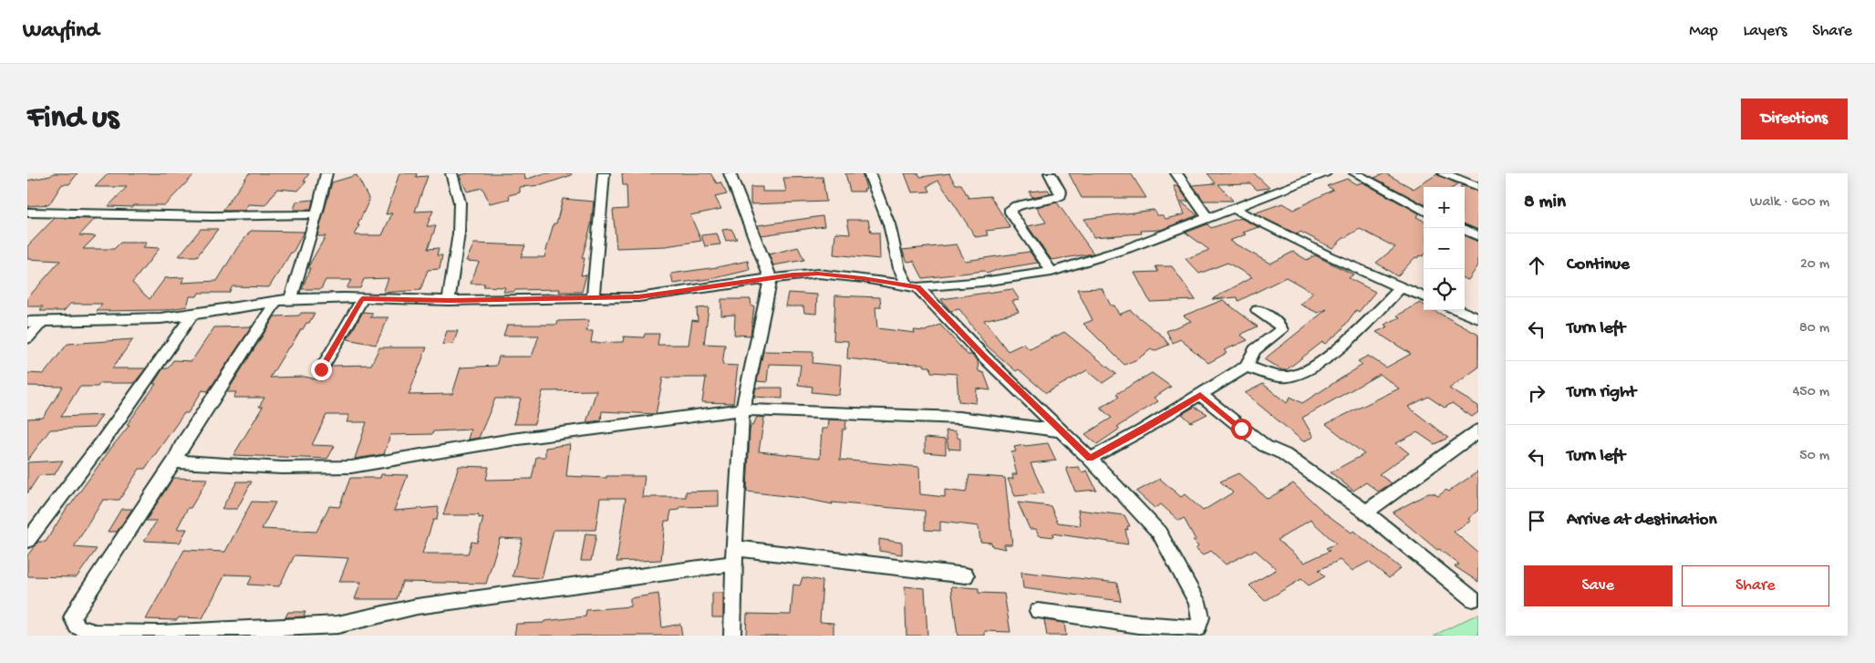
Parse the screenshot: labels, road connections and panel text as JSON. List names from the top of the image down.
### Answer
{
  "page": {
    "header": "Wayfind",
    "nav": ["Map", "Layers", "Share"],
    "buttons": [
      "Directions",
      ["Save", "Share"]
    ],
    "title": "Find us",
    "heading": ["8 min", "Walk · 600 m"],
    "map_buttons": ["+", "−"],
    "list": [
      ["Continue", "20 m"],
      ["Turn left", "80 m"],
      ["Turn right", "450 m"],
      ["Turn left", "50 m"],
      "Arrive at destination"
    ]
  }
}
